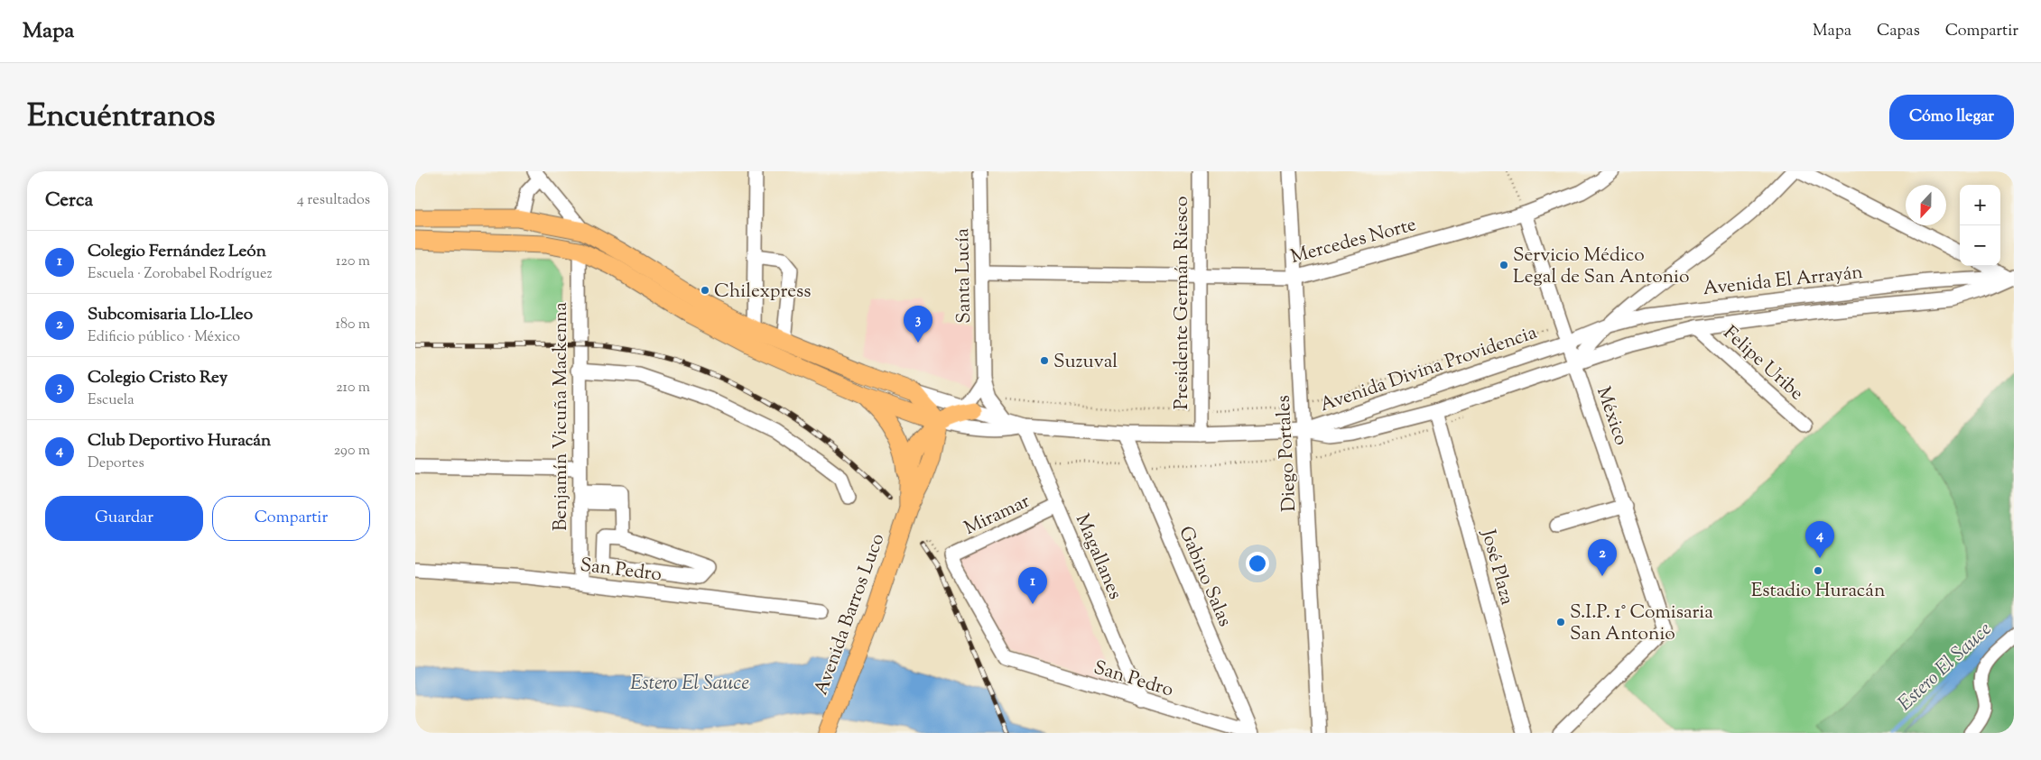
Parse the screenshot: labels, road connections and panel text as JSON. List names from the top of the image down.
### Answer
{
  "streets": {
    "main road": ["Avenida Divina Providencia", "Avenida Barros Luco"],
    "street": [
      "Mercedes Norte",
      "Santa Lucía",
      "Avenida El Arrayán",
      "Presidente Germán Riesco",
      "Felipe Uribe",
      "México",
      "Benjamín Vicuña Mackenna",
      "Diego Portales",
      "Miramar",
      "Magallanes",
      "José Plaza",
      "San Pedro",
      "Gabino Salas"
    ]
  },
  "crossings": [
    ["Mercedes Norte", "Santa Lucía"],
    ["Mercedes Norte", "Presidente Germán Riesco"],
    ["Mercedes Norte", "México"],
    ["Mercedes Norte", "Diego Portales"],
    ["Santa Lucía", "Avenida Divina Providencia"],
    ["Avenida El Arrayán", "Felipe Uribe"],
    ["Avenida El Arrayán", "Avenida Divina Providencia"],
    ["Avenida El Arrayán", "México"],
    ["Presidente Germán Riesco", "Avenida Divina Providencia"],
    ["Avenida Divina Providencia", "México"],
    ["Avenida Divina Providencia", "Benjamín Vicuña Mackenna"],
    ["Avenida Divina Providencia", "Diego Portales"],
    ["Avenida Divina Providencia", "Magallanes"],
    ["Avenida Divina Providencia", "José Plaza"],
    ["Avenida Divina Providencia", "Gabino Salas"],
    ["Avenida Divina Providencia", "Avenida Barros Luco"],
    ["Benjamín Vicuña Mackenna", "San Pedro"],
    ["Miramar", "Magallanes"],
    ["Miramar", "San Pedro"],
    ["Magallanes", "San Pedro"],
    ["San Pedro", "Gabino Salas"]
  ],
  "water": ["Estero El Sauce"],
  "places": [
    "Servicio Médico Legal de San Antonio",
    "Chilexpress",
    "Suzuval",
    "Estadio Huracán",
    "S.I.P. 1° Comisaria San Antonio"
  ],
  "north": "bottom",
  "page": {
    "header": "Mapa",
    "nav": ["Mapa", "Capas", "Compartir"],
    "title": "Encuéntranos",
    "buttons": [
      "Cómo llegar",
      ["Guardar", "Compartir"]
    ],
    "heading": ["Cerca", "4 resultados"],
    "map_buttons": ["+", "−"],
    "list": [
      {
        "mark": "1",
        "name": "Colegio Fernández León",
        "note": "Escuela · Zorobabel Rodríguez",
        "value": "120 m"
      },
      {
        "mark": "2",
        "name": "Subcomisaria Llo-Lleo",
        "note": "Edificio público · México",
        "value": "180 m"
      },
      {
        "mark": "3",
        "name": "Colegio Cristo Rey",
        "note": "Escuela",
        "value": "210 m"
      },
      {
        "mark": "4",
        "name": "Club Deportivo Huracán",
        "note": "Deportes",
        "value": "290 m"
      }
    ],
    "pins": [
      "3",
      "4",
      "2",
      "1"
    ]
  }
}
